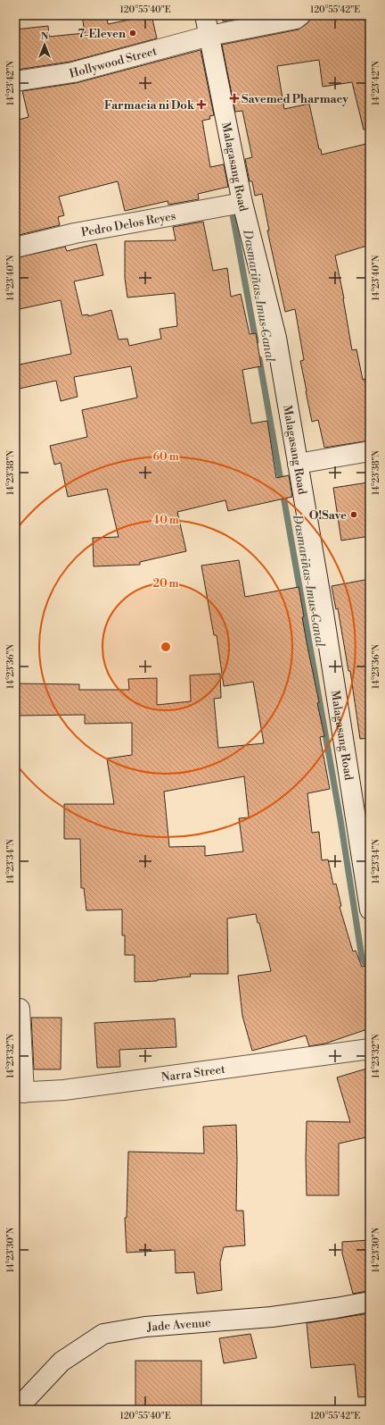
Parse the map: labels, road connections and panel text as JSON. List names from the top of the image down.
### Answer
{
  "streets": {
    "street": [
      "Hollywood Street",
      "Malagasang Road",
      "Pedro Delos Reyes",
      "Narra Street",
      "Jade Avenue"
    ]
  },
  "crossings": [
    ["Hollywood Street", "Malagasang Road"],
    ["Malagasang Road", "Pedro Delos Reyes"]
  ],
  "water": ["Dasmariñas-Imus Canal"],
  "places": {
    "other": ["7-Eleven", "O!Save"],
    "health": ["Savemed Pharmacy", "Farmacia ni Dok"]
  },
  "north": "top",
  "coordinates": [
    "120°55'40\"E",
    "120°55'42\"E",
    "14°23'42\"N",
    "14°23'40\"N",
    "14°23'38\"N",
    "14°23'36\"N",
    "14°23'34\"N",
    "14°23'32\"N",
    "14°23'30\"N"
  ],
  "rings": ["60 m", "40 m", "20 m"]
}
